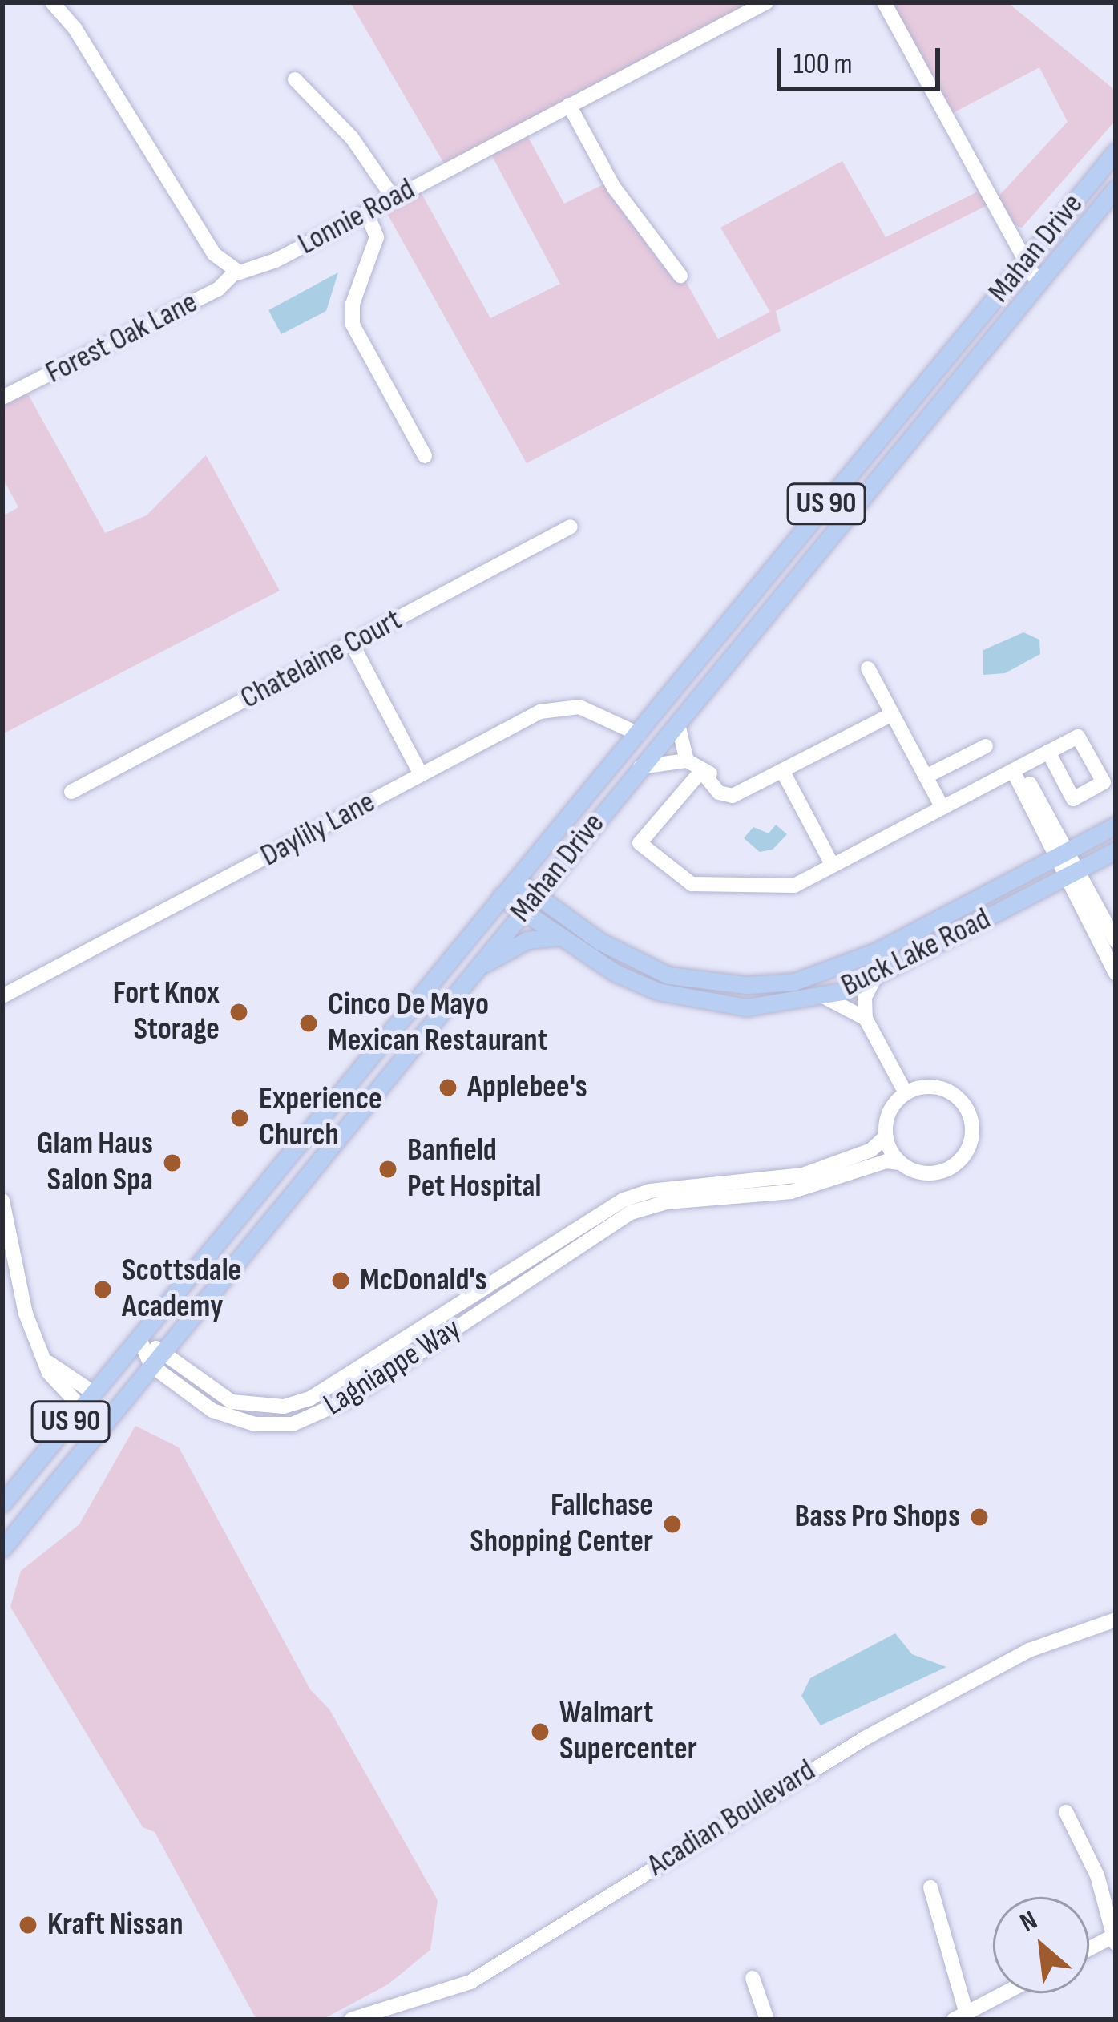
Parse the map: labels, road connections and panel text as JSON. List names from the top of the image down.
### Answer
{
  "streets": {
    "main road": ["Mahan Drive", "US 90", "Buck Lake Road"],
    "street": [
      "Lonnie Road",
      "Forest Oak Lane",
      "Chatelaine Court",
      "Daylily Lane",
      "Lagniappe Way",
      "Acadian Boulevard"
    ]
  },
  "crossings": [
    ["Lonnie Road", "Forest Oak Lane"],
    ["Mahan Drive", "Daylily Lane"],
    ["Mahan Drive", "Buck Lake Road"],
    ["Mahan Drive", "Lagniappe Way"]
  ],
  "places": [
    "Fort Knox Storage",
    "Cinco De Mayo Mexican Restaurant",
    "Applebee's",
    "Experience Church",
    "Glam Haus Salon Spa",
    "Banfield Pet Hospital",
    "McDonald's",
    "Scottsdale Academy",
    "Bass Pro Shops",
    "Fallchase Shopping Center",
    "Walmart Supercenter",
    "Kraft Nissan"
  ],
  "scale_bar": "100 m",
  "north": "top left"
}
